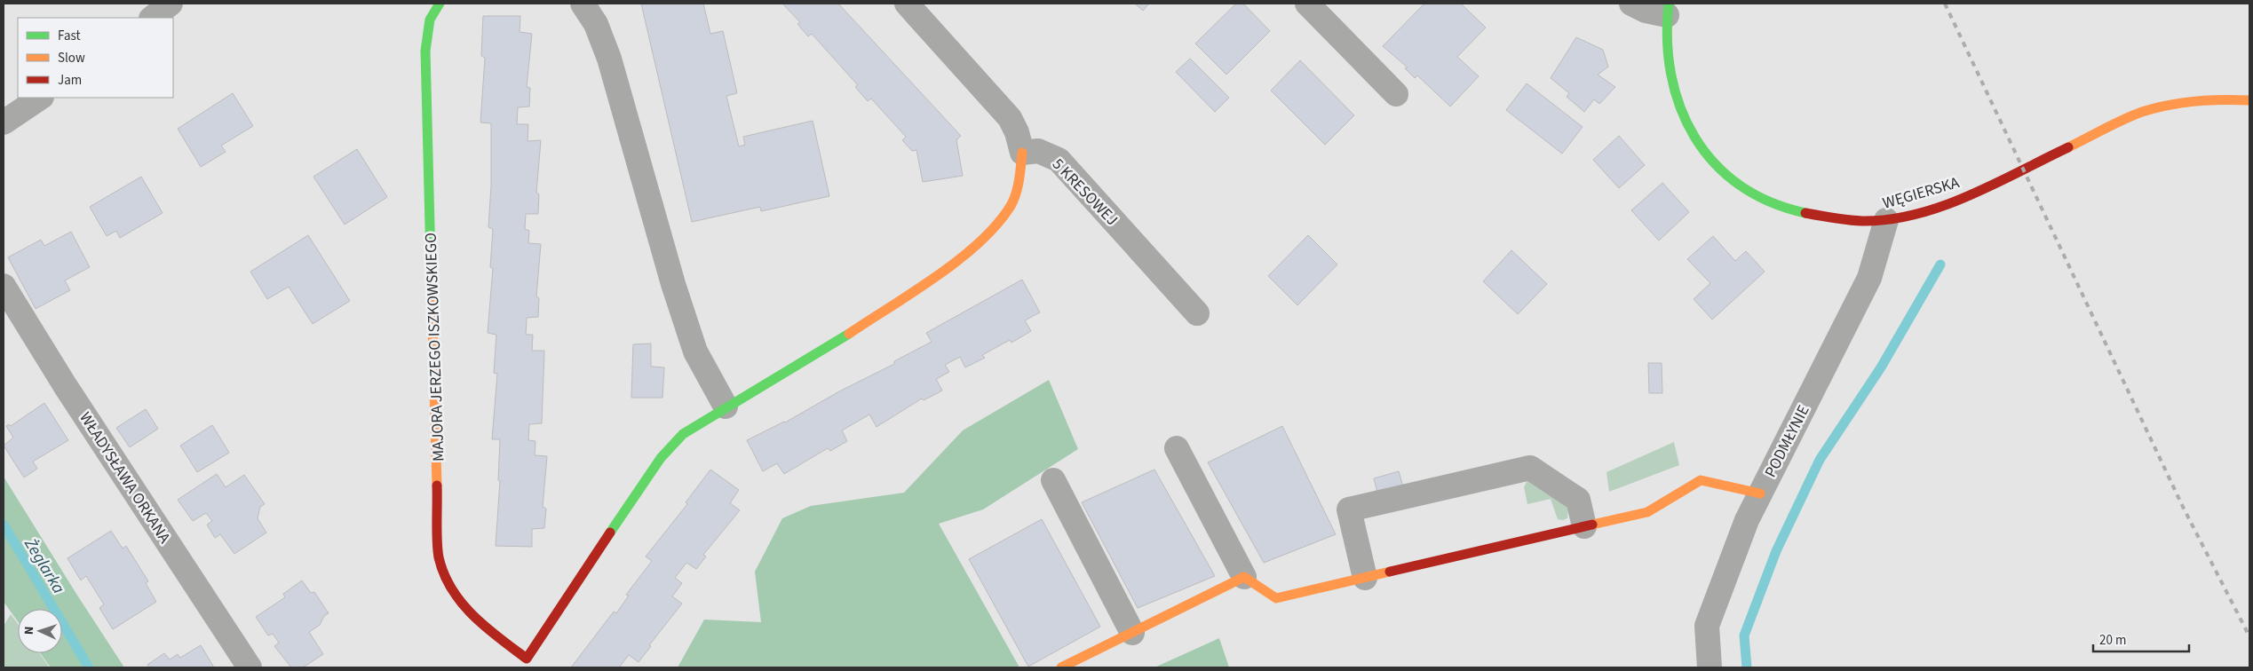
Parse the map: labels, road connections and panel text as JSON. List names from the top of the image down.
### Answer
{
  "streets": {
    "street": [
      "5 KRESOWEJ",
      "WĘGIERSKA",
      "MAJORA JERZEGO ISZKOWSKIEGO",
      "PODMŁYNIE",
      "WŁADYSŁAWA ORKANA"
    ]
  },
  "crossings": [
    ["5 KRESOWEJ", "MAJORA JERZEGO ISZKOWSKIEGO"],
    ["WĘGIERSKA", "PODMŁYNIE"]
  ],
  "water": ["Żeglarka"],
  "legend": ["Fast", "Slow", "Jam"],
  "scale_bar": "20 m",
  "north": "left"
}
